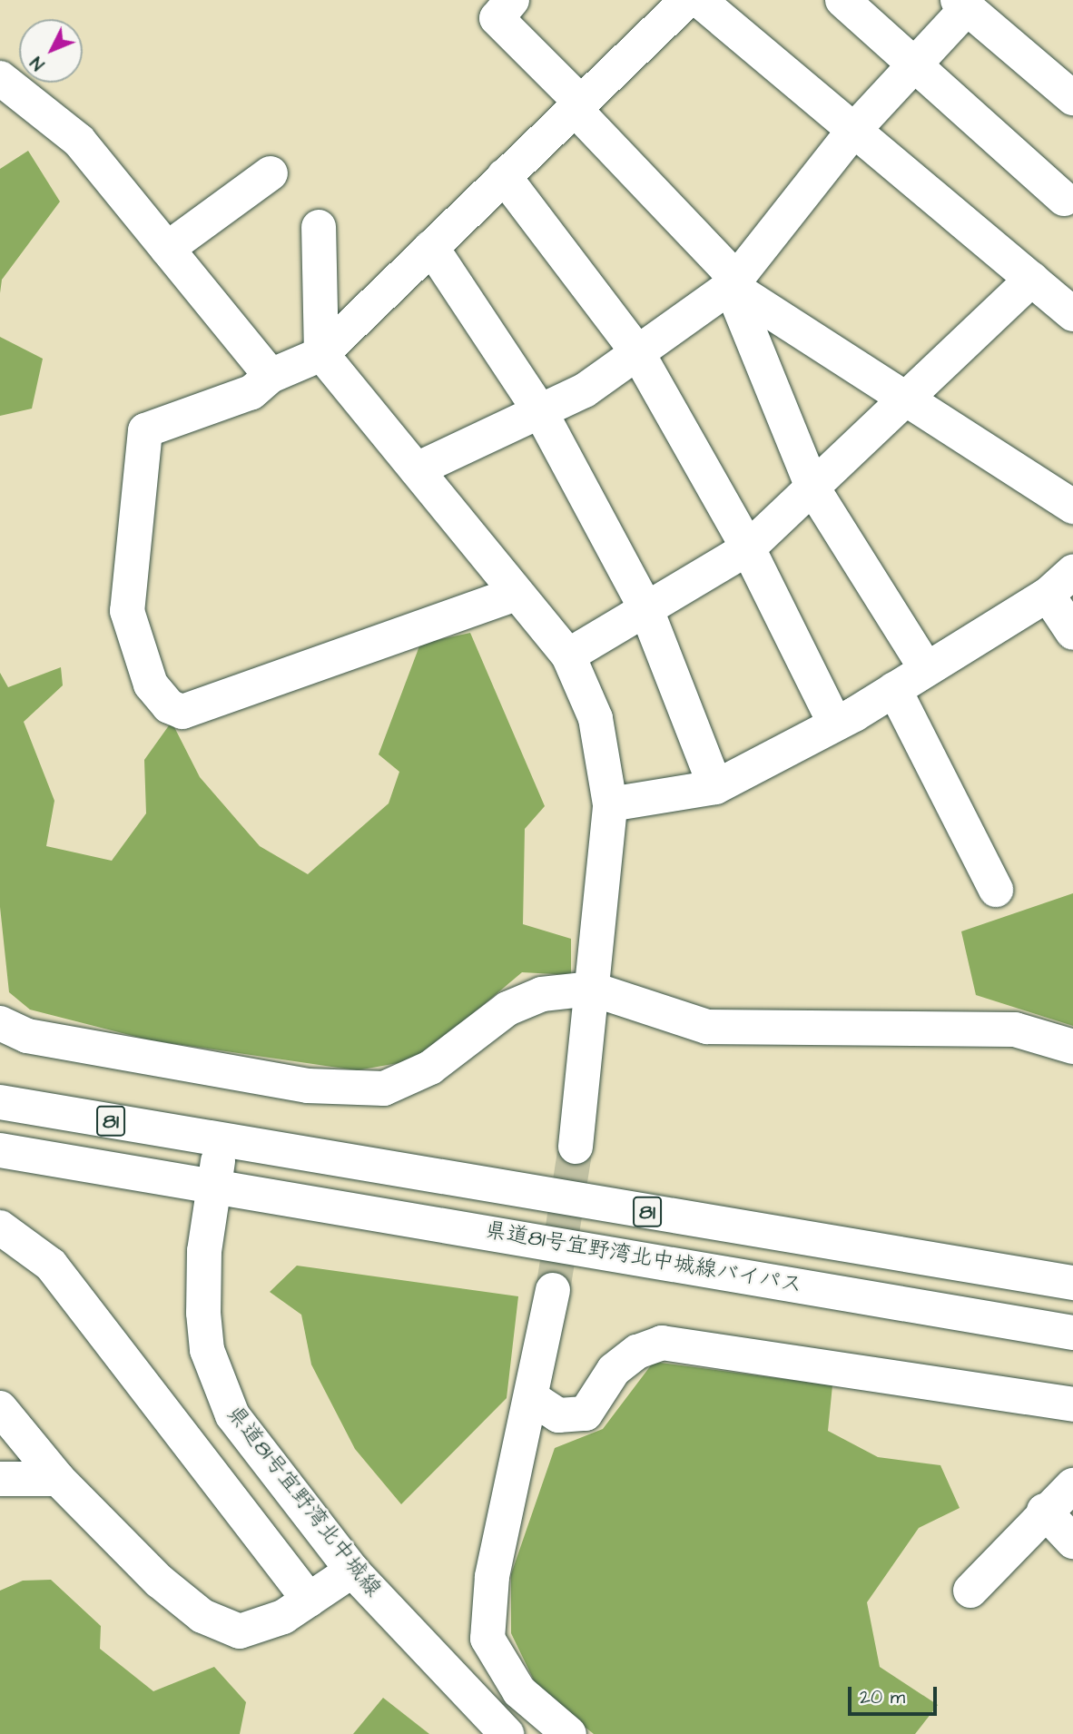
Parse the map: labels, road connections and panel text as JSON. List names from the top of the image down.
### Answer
{
  "streets": {
    "street": ["81", "県道81号宜野湾北中城線バイパス", "県道81号宜野湾北中城線"]
  },
  "crossings": [
    ["81", "県道81号宜野湾北中城線バイパス"],
    ["81", "県道81号宜野湾北中城線"],
    ["県道81号宜野湾北中城線バイパス", "県道81号宜野湾北中城線"]
  ],
  "scale_bar": "20 m",
  "north": "bottom left"
}
